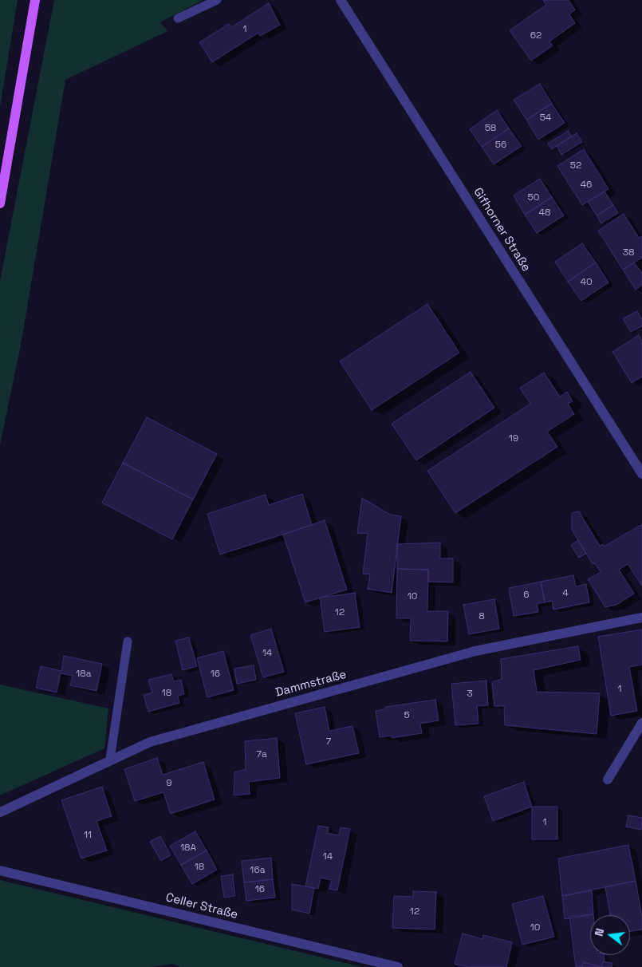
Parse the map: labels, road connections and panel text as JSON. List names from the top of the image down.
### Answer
{
  "streets": {
    "street": ["Gifhorner Straße", "Dammstraße", "Celler Straße"]
  },
  "house_numbers": [
    "1",
    "62",
    "54",
    "58",
    "56",
    "52",
    "46",
    "50",
    "48",
    "38",
    "40",
    "19",
    "4",
    "6",
    "10",
    "12",
    "8",
    "14",
    "18a",
    "16",
    "1",
    "18",
    "3",
    "5",
    "7",
    "7a",
    "9",
    "1",
    "11",
    "18A",
    "14",
    "18",
    "16a",
    "16",
    "12",
    "10"
  ],
  "north": "left"
}
